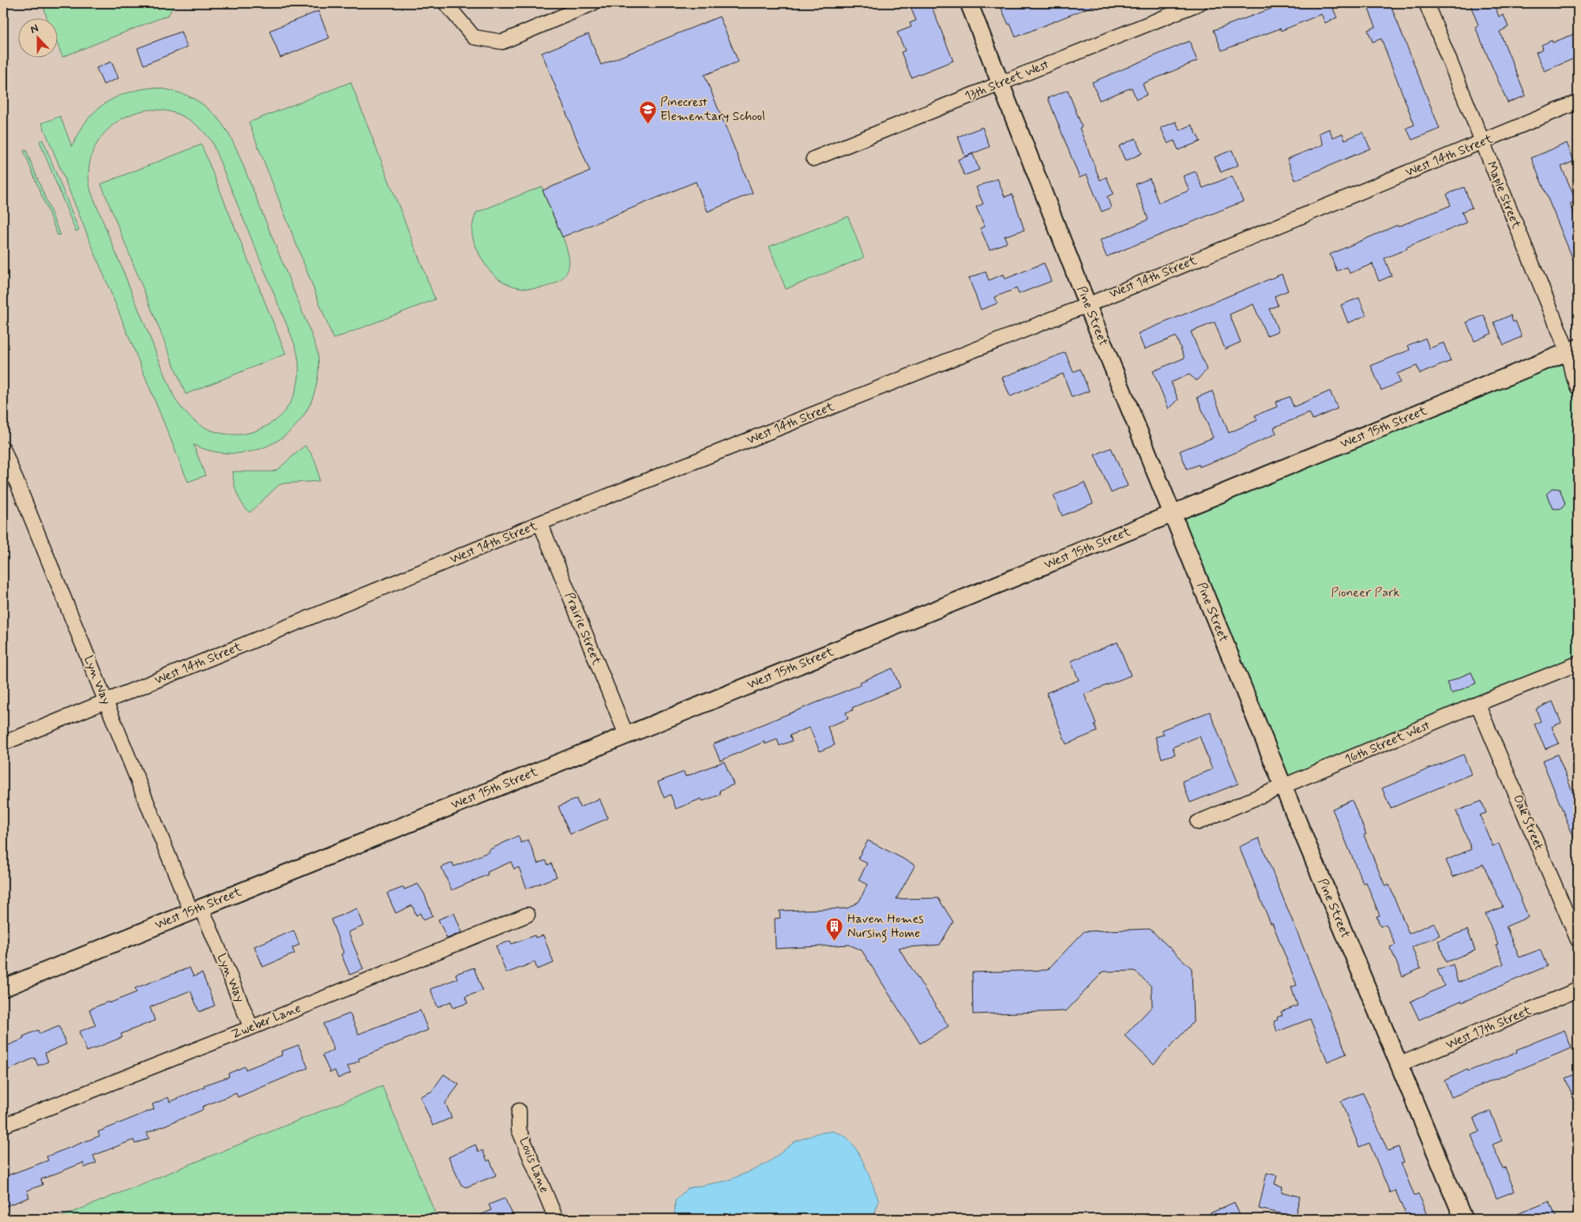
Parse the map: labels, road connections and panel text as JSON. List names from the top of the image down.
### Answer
{
  "streets": {
    "street": [
      "13th Street West",
      "West 14th Street",
      "Maple Street",
      "Pine Street",
      "West 15th Street",
      "Prairie Street",
      "Lyn Way",
      "16th Street West",
      "Oak Street",
      "Zweber Lane",
      "West 17th Street",
      "Louis Lane"
    ]
  },
  "crossings": [
    ["13th Street West", "Pine Street"],
    ["West 14th Street", "Maple Street"],
    ["West 14th Street", "Pine Street"],
    ["West 14th Street", "Prairie Street"],
    ["West 14th Street", "Lyn Way"],
    ["Maple Street", "West 15th Street"],
    ["Pine Street", "West 15th Street"],
    ["Pine Street", "16th Street West"],
    ["Pine Street", "West 17th Street"],
    ["West 15th Street", "Prairie Street"],
    ["West 15th Street", "Lyn Way"],
    ["Lyn Way", "Zweber Lane"],
    ["16th Street West", "Oak Street"]
  ],
  "parks": ["Pioneer Park"],
  "places": {
    "school or university": ["Pinecrest Elementary School"],
    "building": ["Haven Homes Nursing Home"]
  },
  "north": "top"
}
